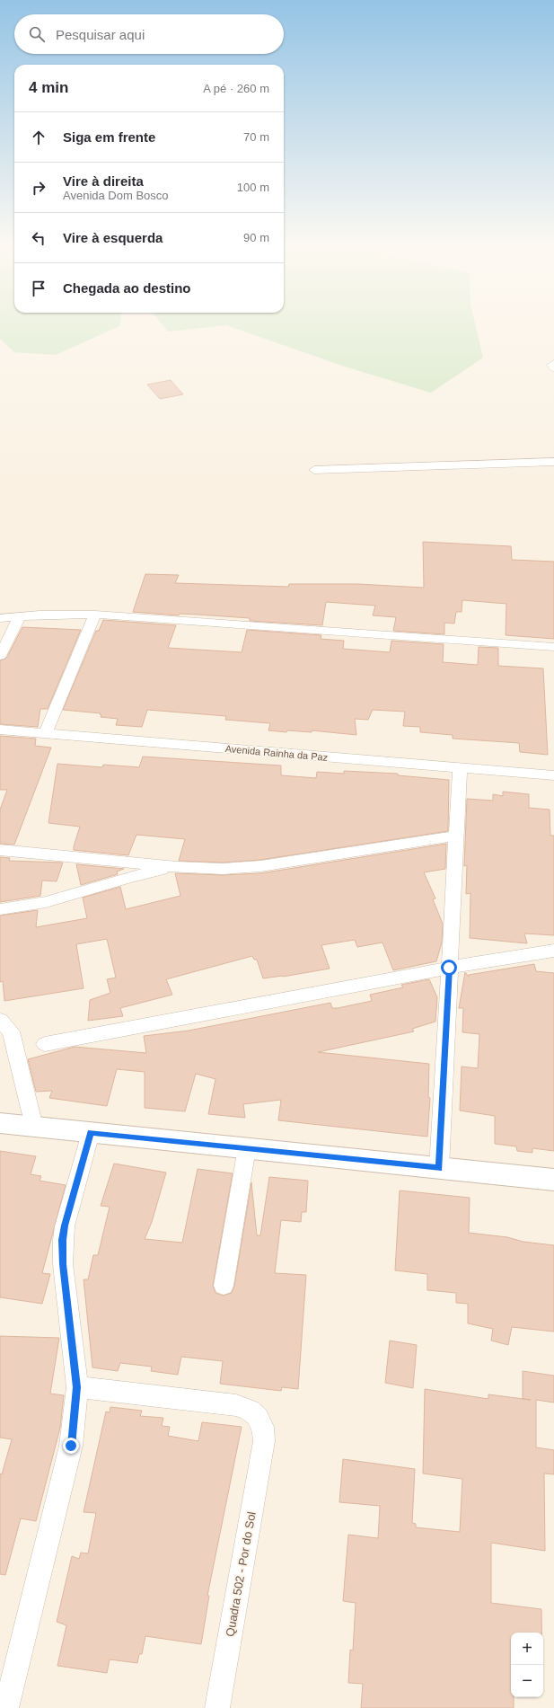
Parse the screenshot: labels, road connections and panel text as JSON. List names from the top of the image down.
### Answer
{
  "streets": {
    "street": ["Avenida Rainha da Paz", "Quadra 502 - Por do Sol"]
  },
  "page": {
    "search": "Pesquisar aqui",
    "heading": ["4 min", "A pé · 260 m"],
    "list": [
      ["Siga em frente", "70 m"],
      ["Vire à direita", "Avenida Dom Bosco", "100 m"],
      ["Vire à esquerda", "90 m"],
      "Chegada ao destino"
    ],
    "map_buttons": ["+", "−"]
  }
}
